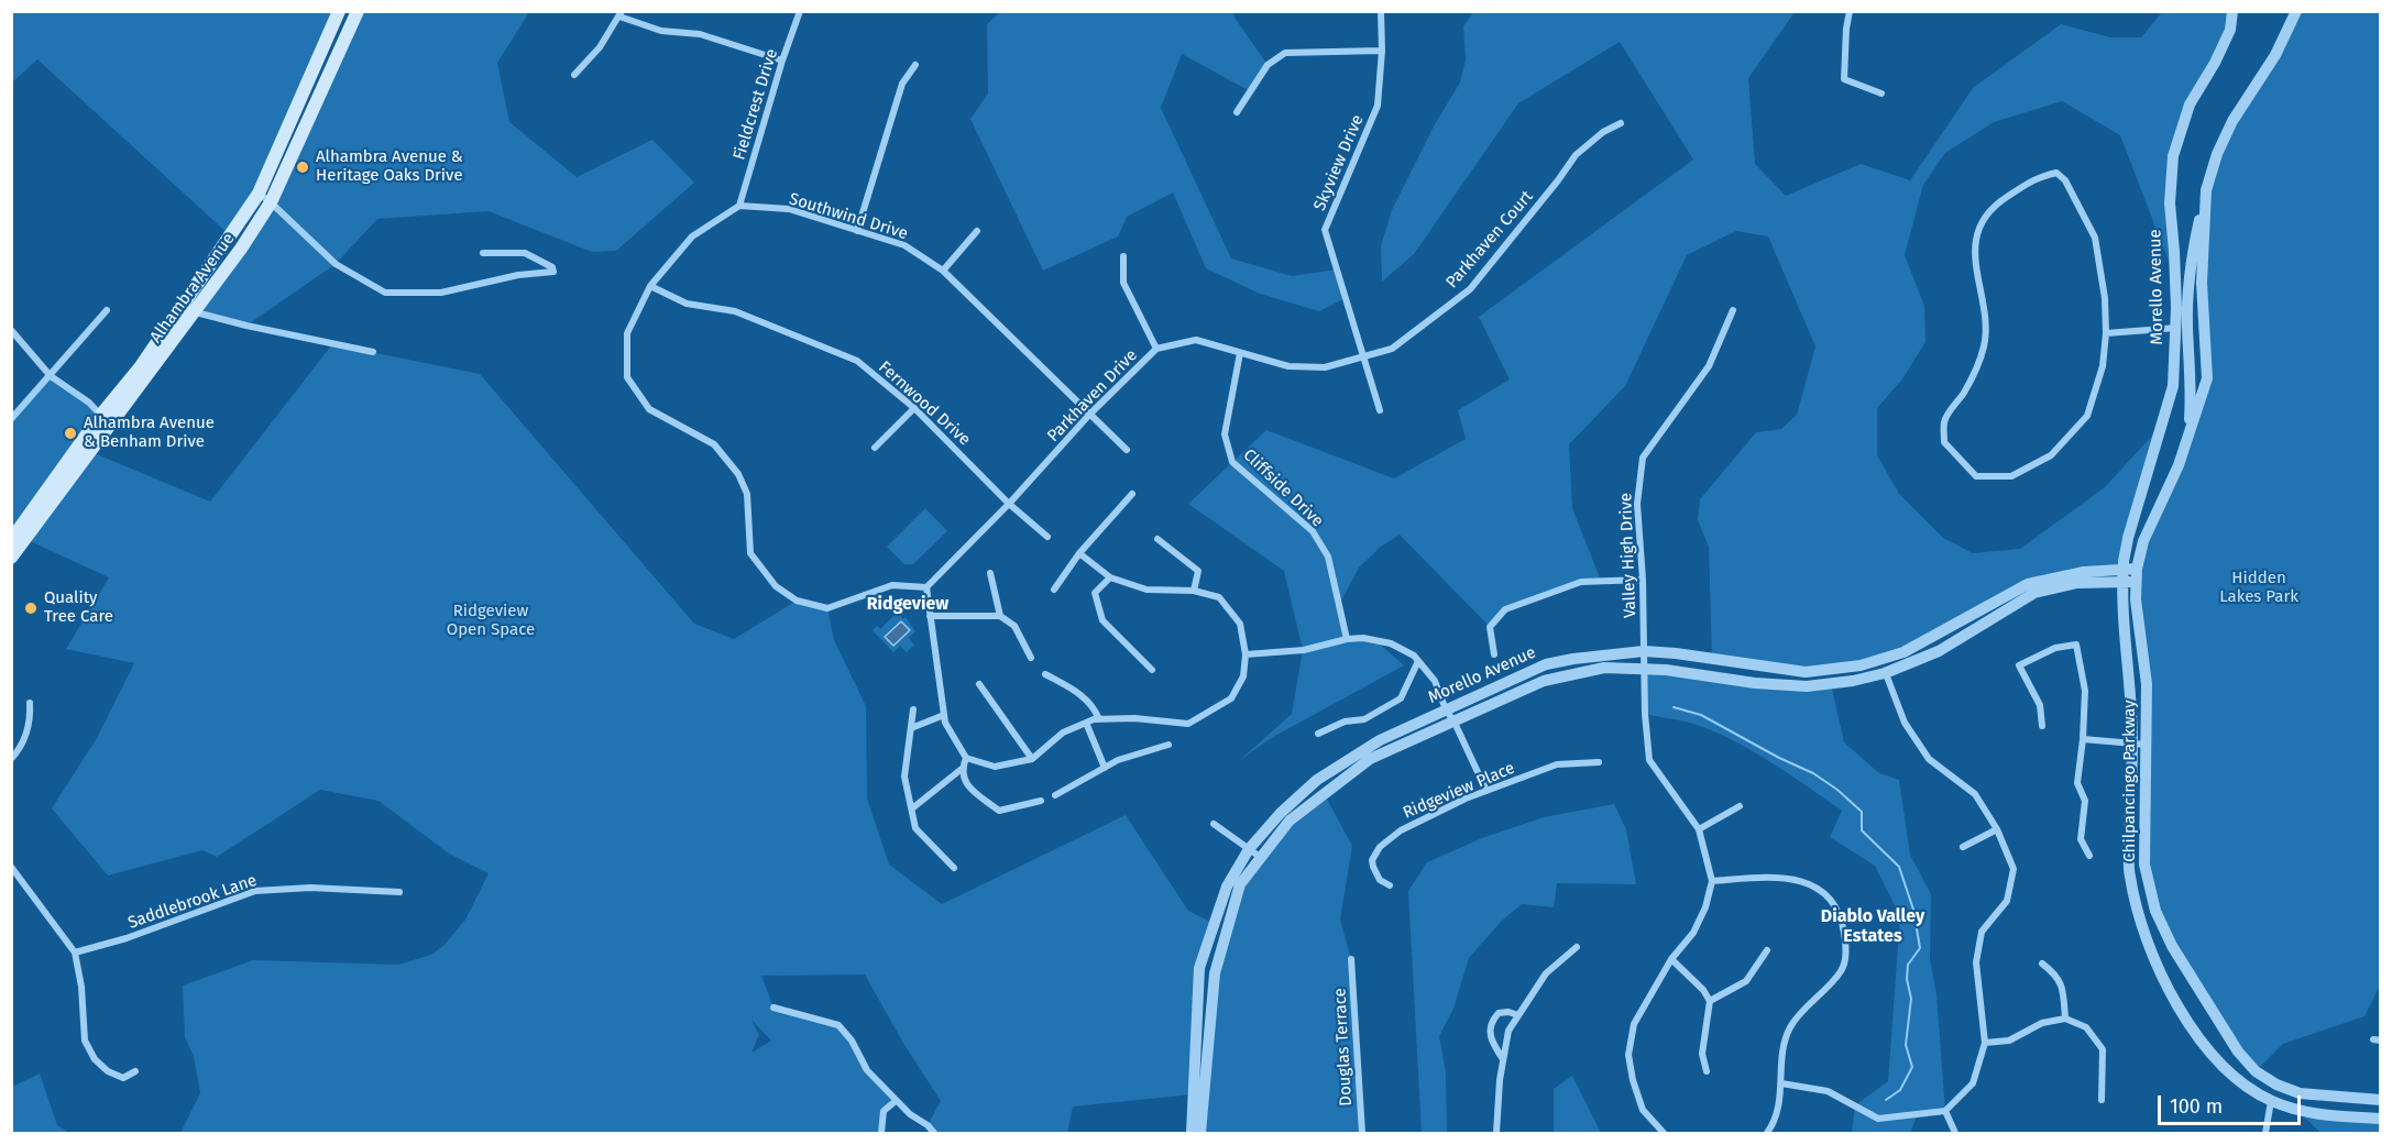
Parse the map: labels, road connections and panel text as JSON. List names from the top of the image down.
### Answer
{
  "streets": {
    "main road": ["Alhambra Avenue"],
    "street": [
      "Fieldcrest Drive",
      "Skyview Drive",
      "Southwind Drive",
      "Parkhaven Court",
      "Morello Avenue",
      "Parkhaven Drive",
      "Fernwood Drive",
      "Cliffside Drive",
      "Valley High Drive",
      "Chilpancingo Parkway",
      "Ridgeview Place",
      "Saddlebrook Lane",
      "Douglas Terrace"
    ]
  },
  "crossings": [
    ["Fieldcrest Drive", "Southwind Drive"],
    ["Skyview Drive", "Parkhaven Court"],
    ["Skyview Drive", "Parkhaven Drive"],
    ["Southwind Drive", "Parkhaven Drive"],
    ["Parkhaven Court", "Parkhaven Drive"],
    ["Morello Avenue", "Valley High Drive"],
    ["Morello Avenue", "Chilpancingo Parkway"],
    ["Parkhaven Drive", "Fernwood Drive"],
    ["Parkhaven Drive", "Cliffside Drive"]
  ],
  "districts": ["Ridgeview", "Diablo Valley Estates"],
  "parks": ["Hidden Lakes Park", "Ridgeview Open Space"],
  "places": ["Alhambra Avenue & Heritage Oaks Drive", "Alhambra Avenue & Benham Drive", "Quality Tree Care"],
  "scale_bar": "100 m"
}
